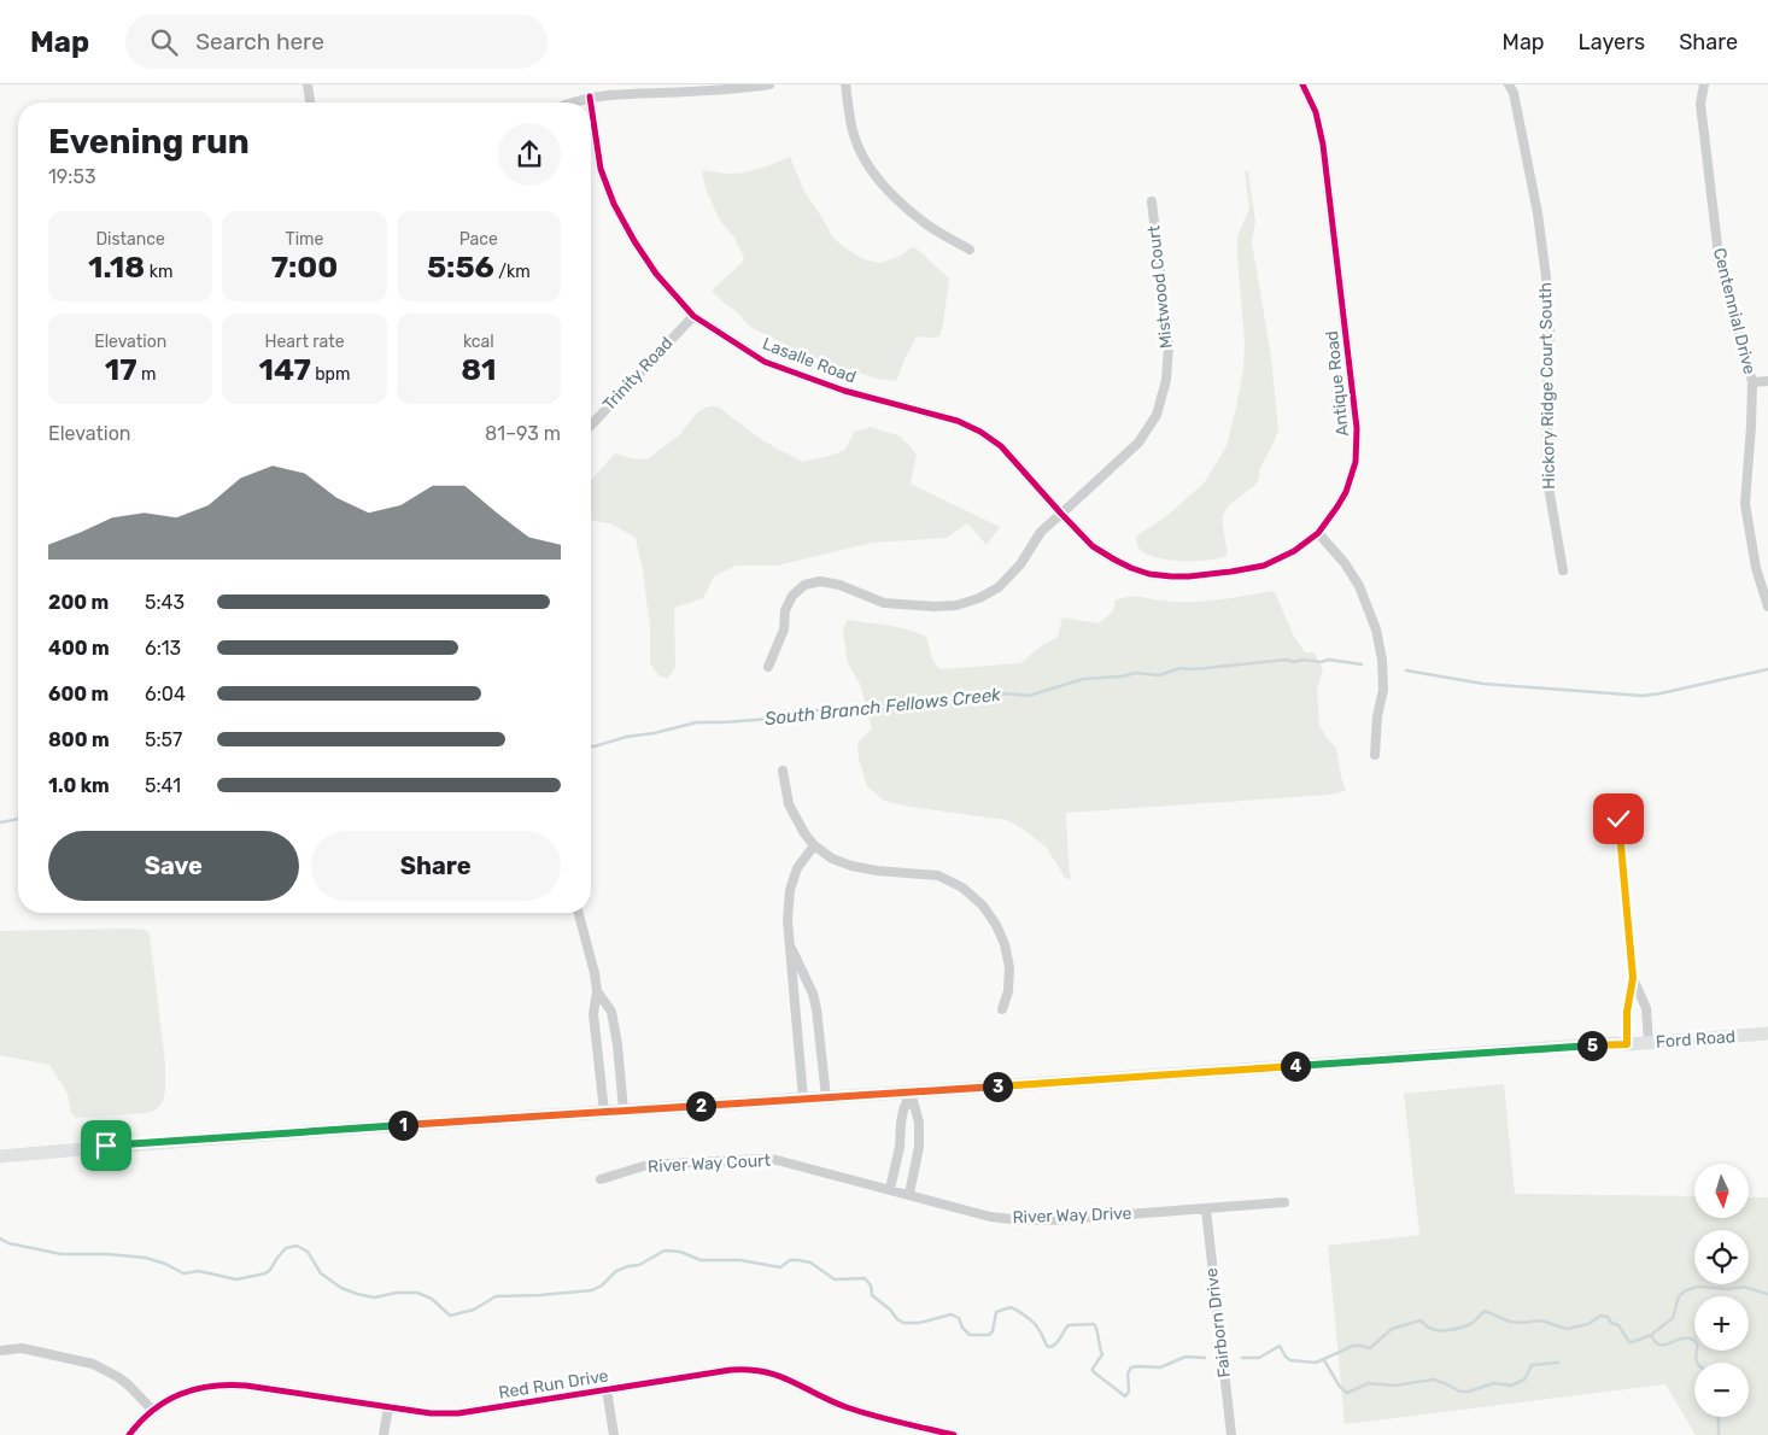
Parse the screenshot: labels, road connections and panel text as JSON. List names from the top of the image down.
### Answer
{
  "streets": {
    "main road": ["Ford Road"],
    "street": [
      "Mistwood Court",
      "Centennial Drive",
      "Lasalle Road",
      "Trinity Road",
      "Antique Road",
      "Hickory Ridge Court South",
      "River Way Court",
      "River Way Drive",
      "Fairborn Drive",
      "Red Run Drive"
    ]
  },
  "crossings": [
    ["Mistwood Court", "Lasalle Road"],
    ["Mistwood Court", "Antique Road"],
    ["Lasalle Road", "Trinity Road"],
    ["Lasalle Road", "Antique Road"],
    ["River Way Court", "River Way Drive"],
    ["River Way Drive", "Fairborn Drive"]
  ],
  "water": ["South Branch Fellows Creek"],
  "north": "bottom",
  "page": {
    "header": "Map",
    "search": "Search here",
    "nav": ["Map", "Layers", "Share"],
    "heading": ["Evening run", "19:53"],
    "stats": [
      ["Distance", "1.18 km"],
      ["Time", "7:00"],
      ["Pace", "5:56 /km"],
      ["Elevation", "17 m"],
      ["Heart rate", "147 bpm"],
      ["kcal", "81"]
    ],
    "chart": ["Elevation", "81–93 m"],
    "list": [
      {
        "name": "200 m",
        "note": "5:43"
      },
      {
        "name": "400 m",
        "note": "6:13"
      },
      {
        "name": "600 m",
        "note": "6:04"
      },
      {
        "name": "800 m",
        "note": "5:57"
      },
      {
        "name": "1.0 km",
        "note": "5:41"
      }
    ],
    "buttons": ["Save", "Share"],
    "pins": [
      "5",
      "4",
      "3",
      "2",
      "1"
    ],
    "map_buttons": ["+", "−"]
  }
}
